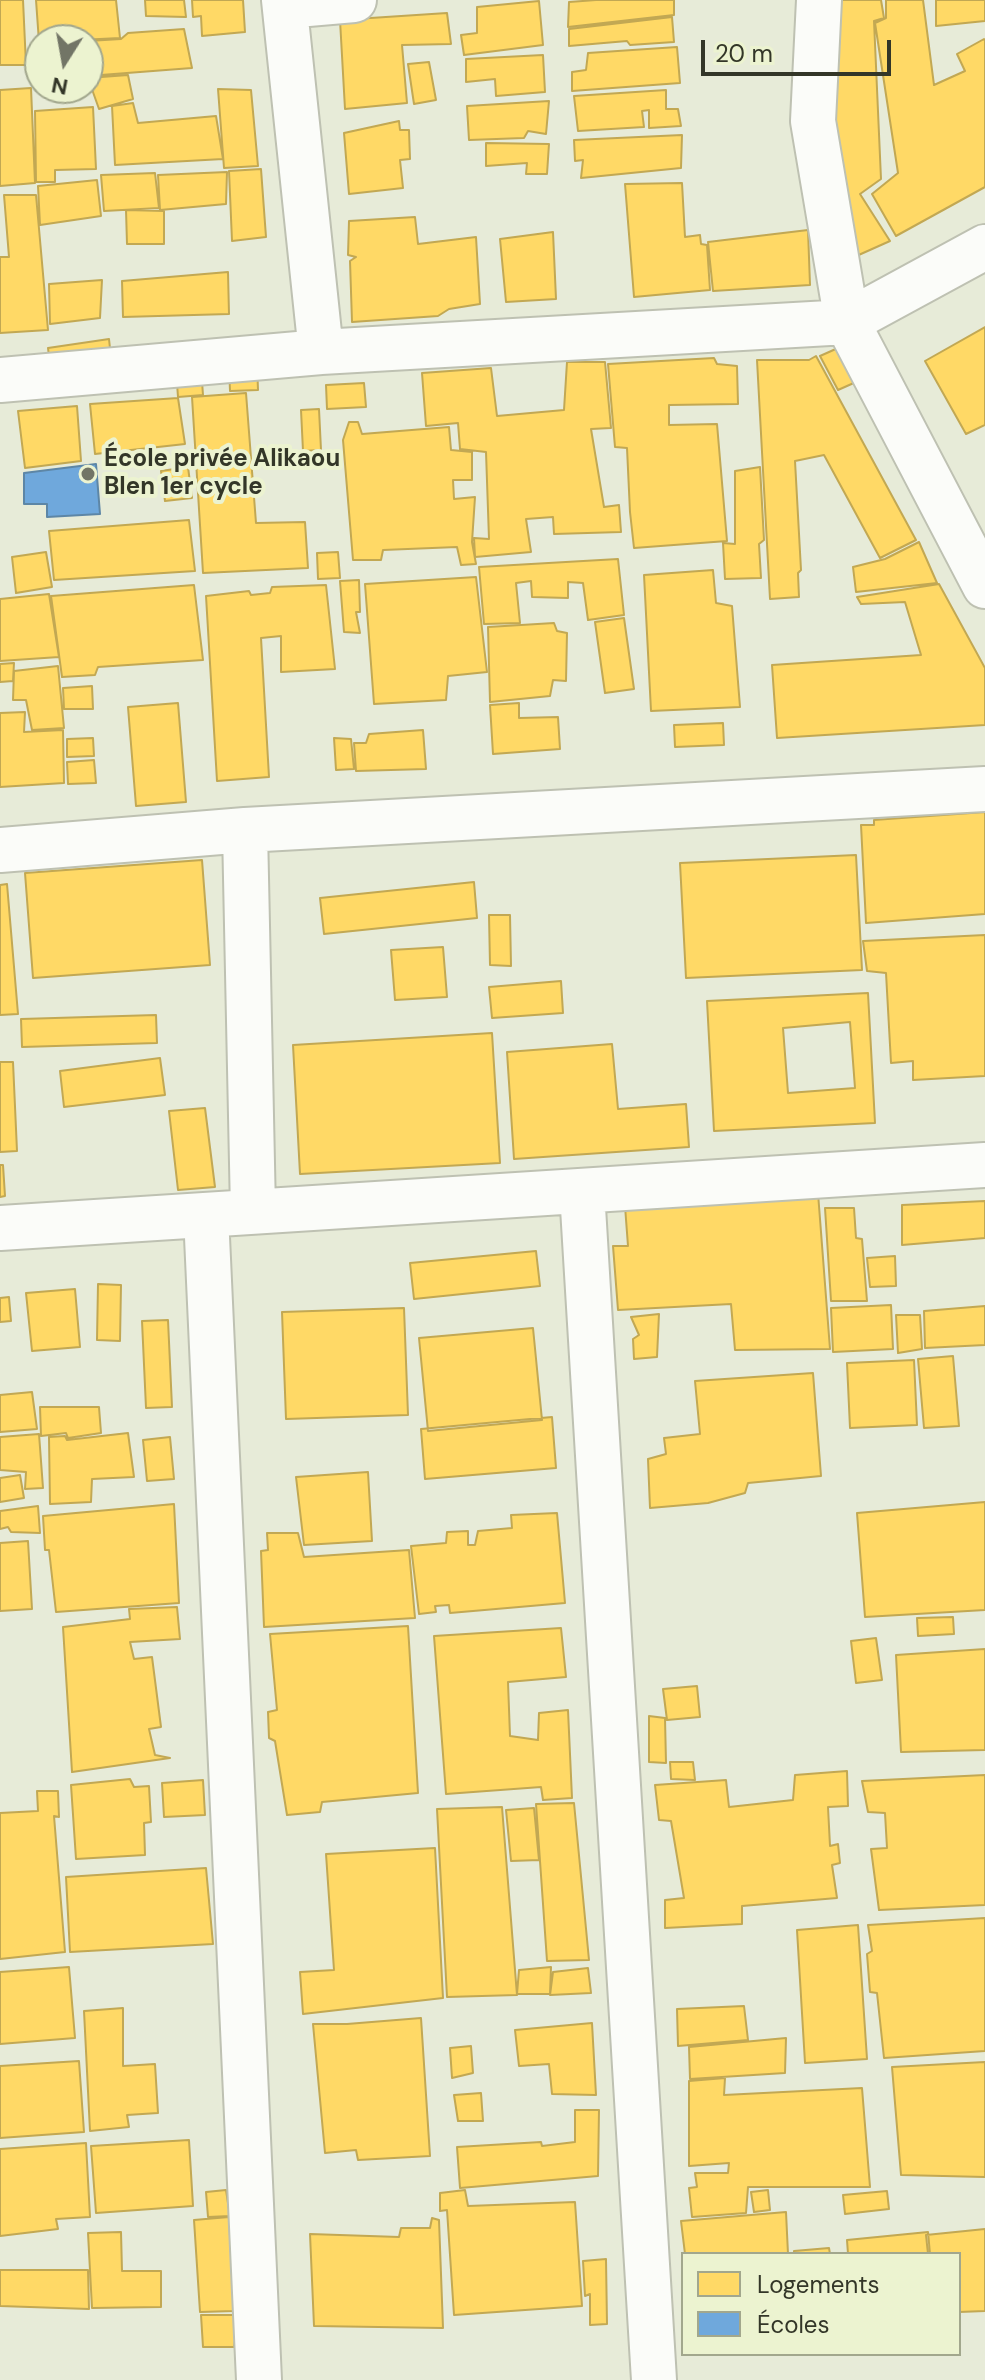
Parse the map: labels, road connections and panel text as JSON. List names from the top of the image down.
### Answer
{
  "places": ["École privée Alikaou Blen 1er cycle"],
  "legend": ["Logements", "Écoles"],
  "scale_bar": "20 m",
  "north": "bottom"
}
